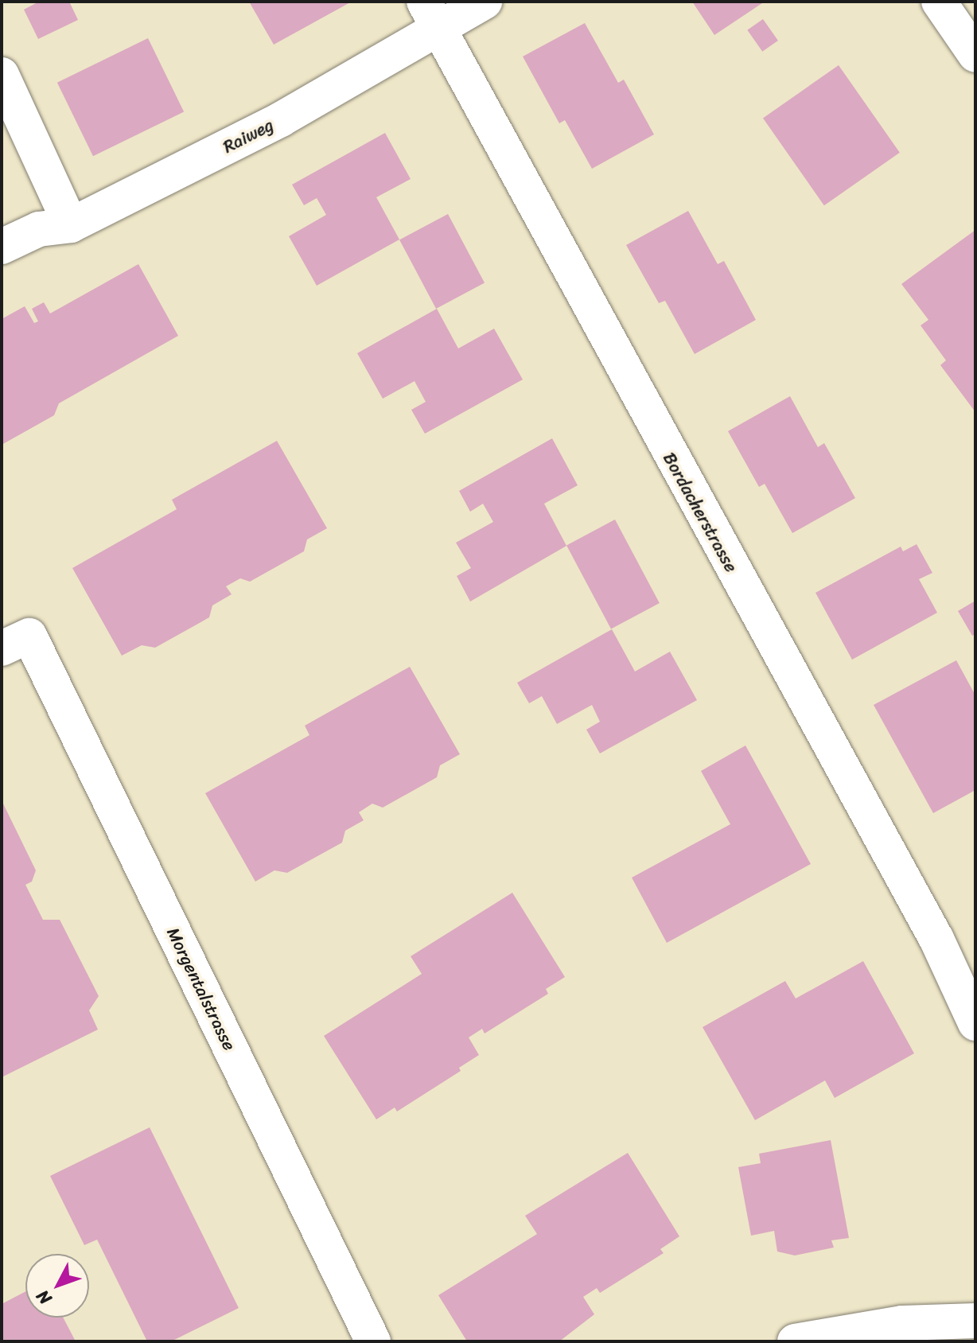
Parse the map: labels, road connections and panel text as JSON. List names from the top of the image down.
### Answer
{
  "streets": {
    "street": ["Raiweg", "Bordacherstrasse", "Morgentalstrasse"]
  },
  "crossings": [
    ["Raiweg", "Bordacherstrasse"]
  ],
  "north": "bottom left"
}
